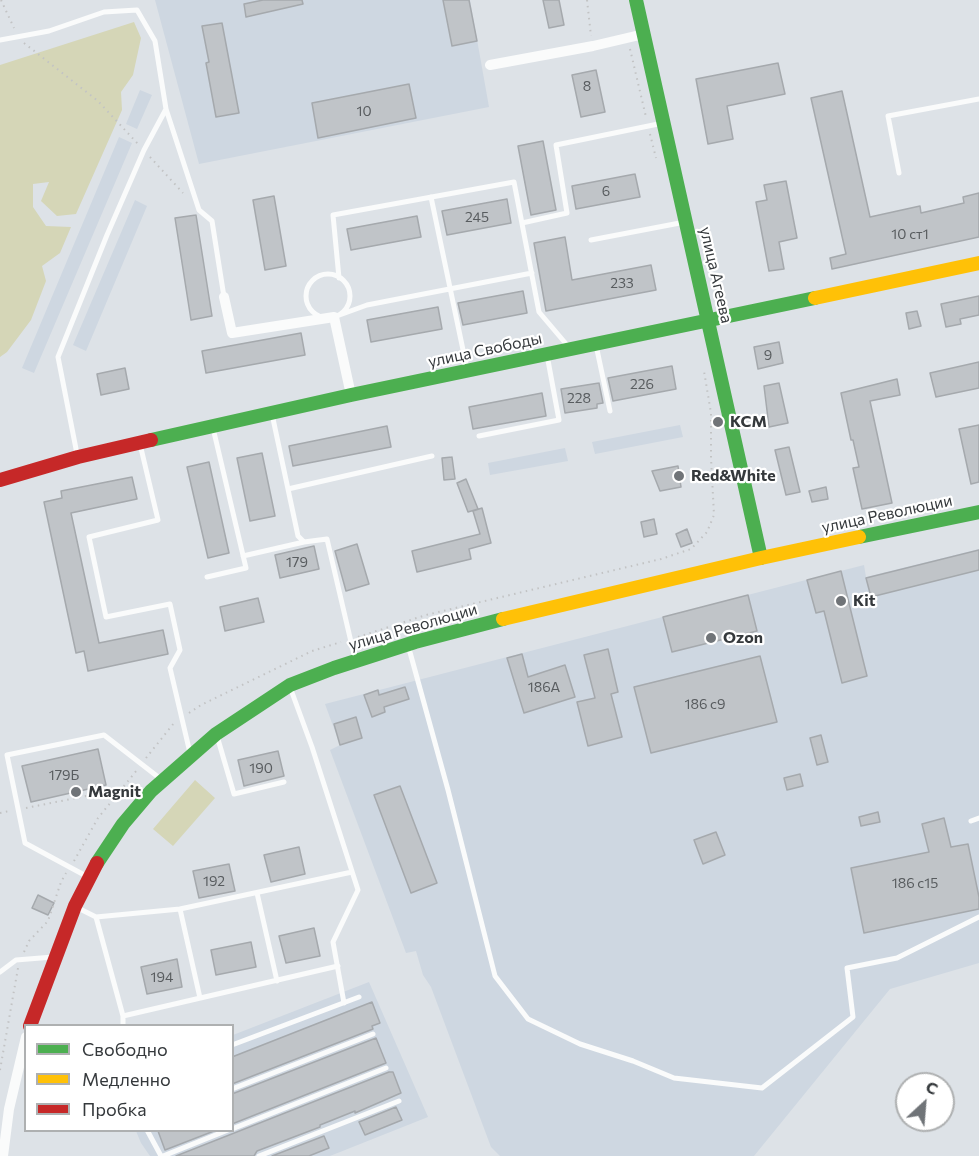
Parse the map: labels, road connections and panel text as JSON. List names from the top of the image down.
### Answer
{
  "streets": {
    "street": ["улица Агеева", "улица Свободы", "улица Революции"]
  },
  "crossings": [
    ["улица Агеева", "улица Свободы"],
    ["улица Агеева", "улица Революции"]
  ],
  "places": [
    "КСМ",
    "Red&White",
    "Kit",
    "Ozon",
    "Magnit"
  ],
  "house_numbers": [
    "8",
    "10",
    "6",
    "245",
    "10 ст1",
    "233",
    "9",
    "226",
    "228",
    "179",
    "186А",
    "186 с9",
    "190",
    "179Б",
    "192",
    "186 с15",
    "194"
  ],
  "legend": ["Свободно", "Медленно", "Пробка"],
  "north": "top right"
}
